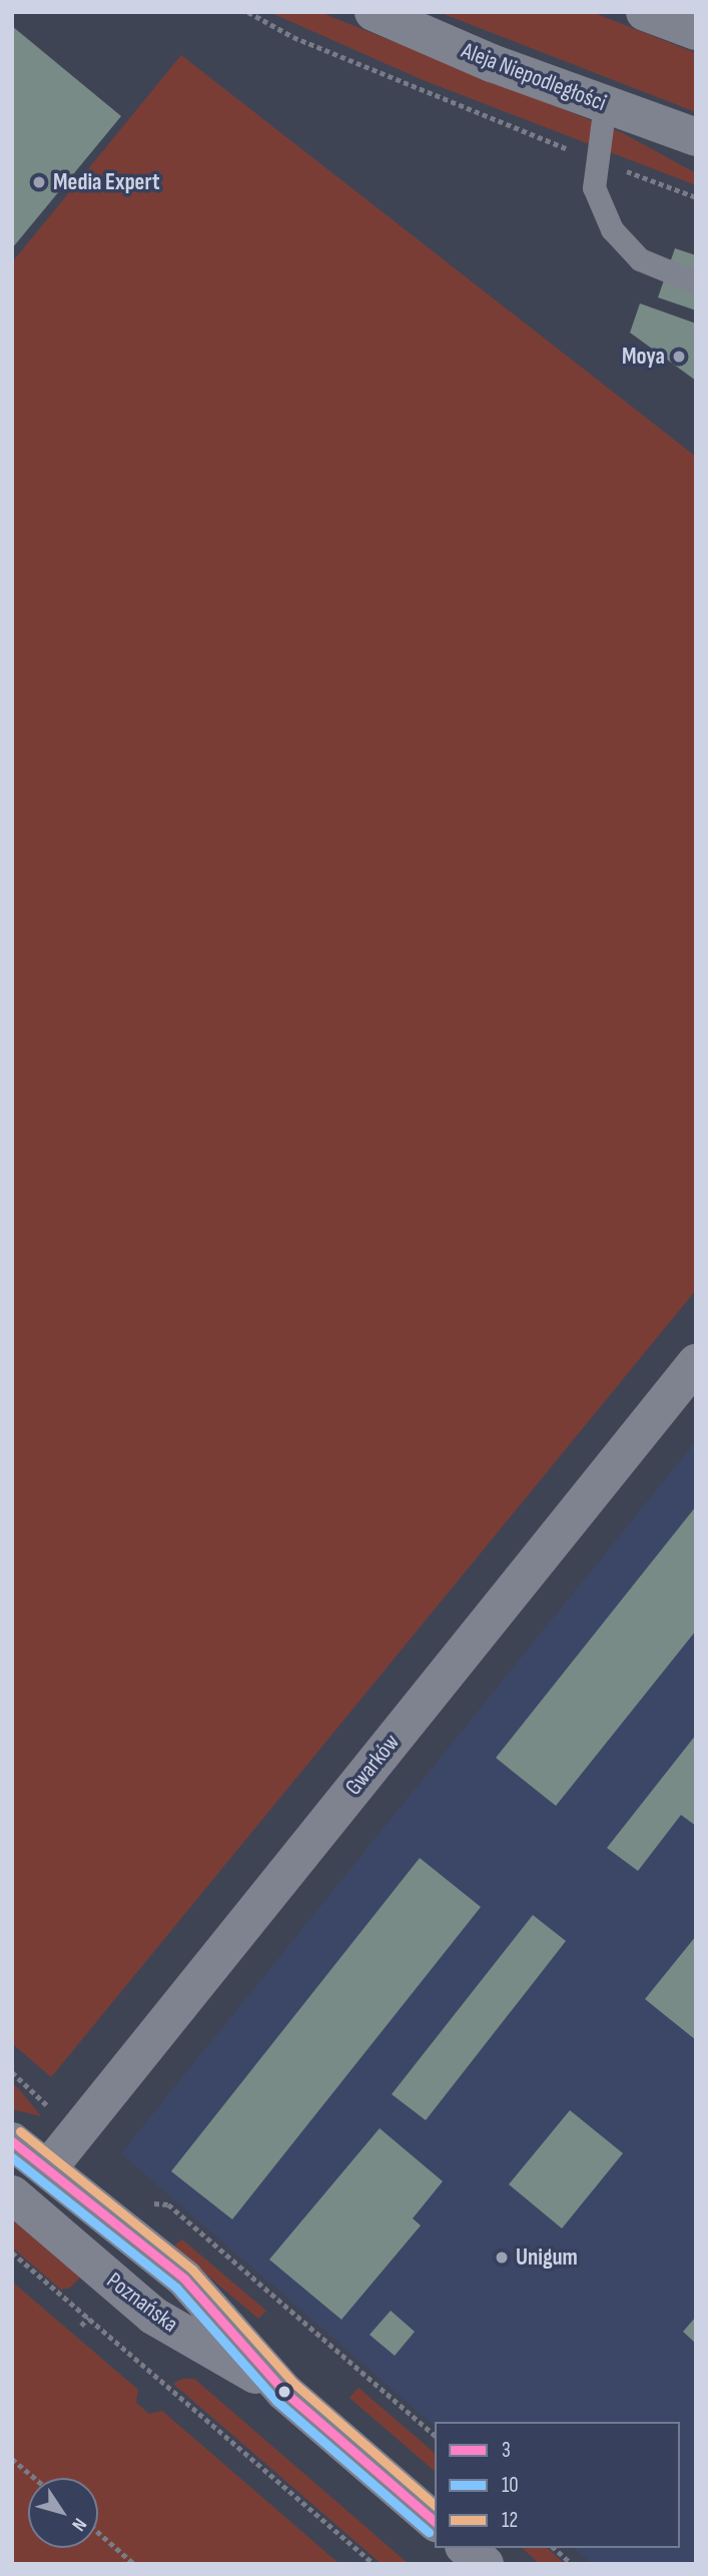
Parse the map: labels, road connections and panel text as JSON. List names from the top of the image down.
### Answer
{
  "streets": {
    "street": ["Aleja Niepodległości", "Gwarków", "Poznańska"]
  },
  "crossings": [
    ["Gwarków", "Poznańska"]
  ],
  "places": ["Media Expert", "Moya", "Unigum"],
  "lines": ["transit line 12", "transit line 3", "transit line 10"],
  "legend": ["3", "10", "12"],
  "north": "bottom right"
}
